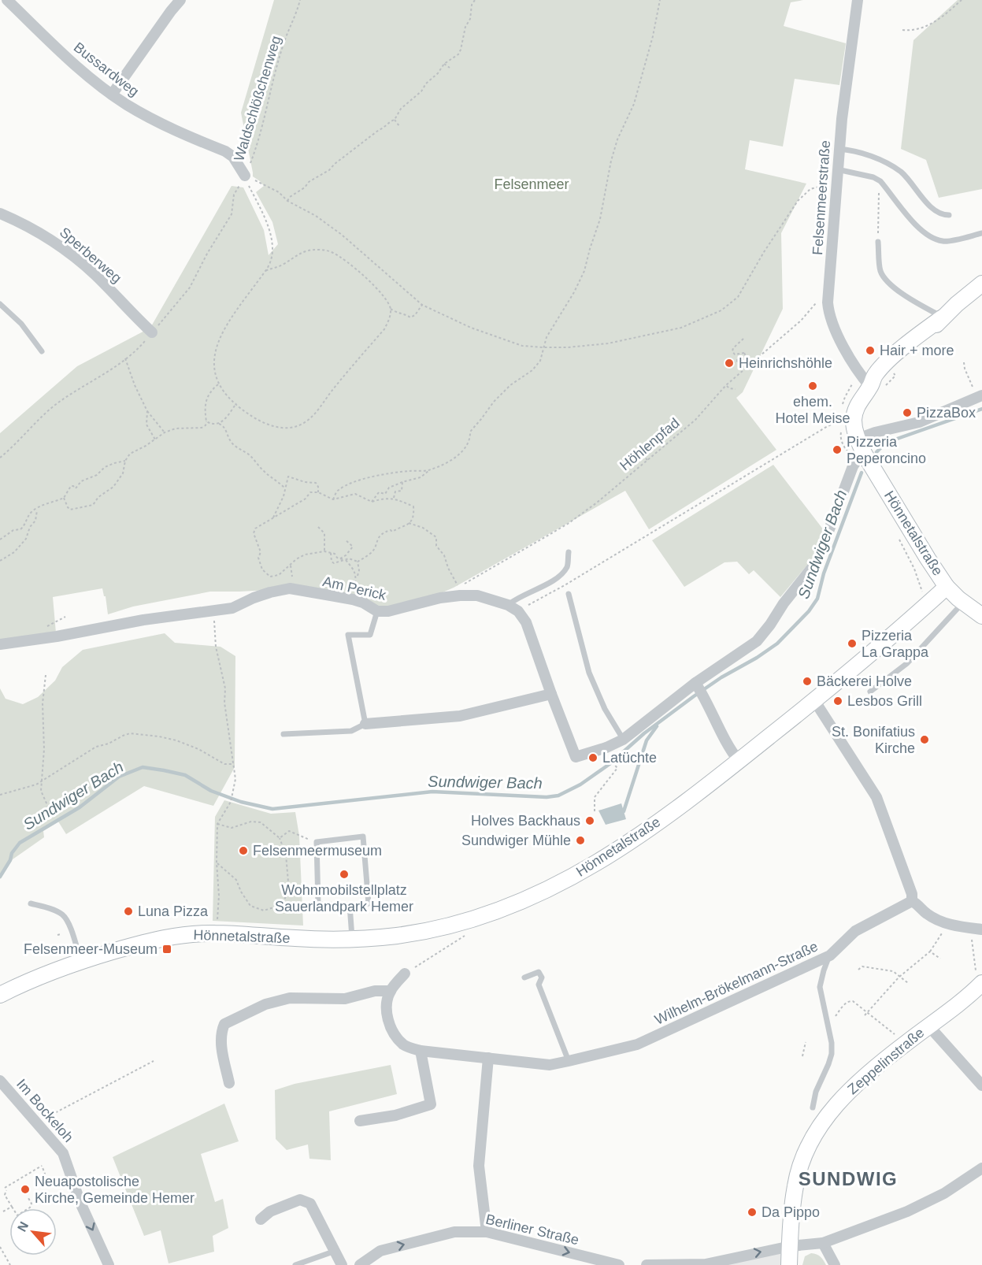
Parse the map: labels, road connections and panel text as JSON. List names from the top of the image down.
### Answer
{
  "streets": {
    "main road": ["Hönnetalstraße", "Zeppelinstraße"],
    "street": [
      "Bussardweg",
      "Felsenmeerstraße",
      "Sperberweg",
      "Am Perick",
      "Wilhelm-Brökelmann-Straße",
      "Im Bockeloh",
      "Berliner Straße"
    ],
    "path": ["Waldschlößchenweg", "Höhlenpfad"]
  },
  "crossings": [
    ["Bussardweg", "Waldschlößchenweg"]
  ],
  "one_way": ["Im Bockeloh", "Berliner Straße"],
  "districts": ["SUNDWIG"],
  "water": ["Sundwiger Bach"],
  "parks": ["Felsenmeer"],
  "places": {
    "other": [
      "Hair + more",
      "Heinrichshöhle",
      "ehem. Hotel Meise",
      "PizzaBox",
      "Pizzeria Peperoncino",
      "Pizzeria La Grappa",
      "Bäckerei Holve",
      "Lesbos Grill",
      "St. Bonifatius Kirche",
      "Latüchte",
      "Holves Backhaus",
      "Sundwiger Mühle",
      "Felsenmeermuseum",
      "Wohnmobilstellplatz Sauerlandpark Hemer",
      "Luna Pizza",
      "Neuapostolische Kirche, Gemeinde Hemer",
      "Da Pippo"
    ],
    "transit": ["Felsenmeer-Museum"]
  },
  "north": "top left"
}
